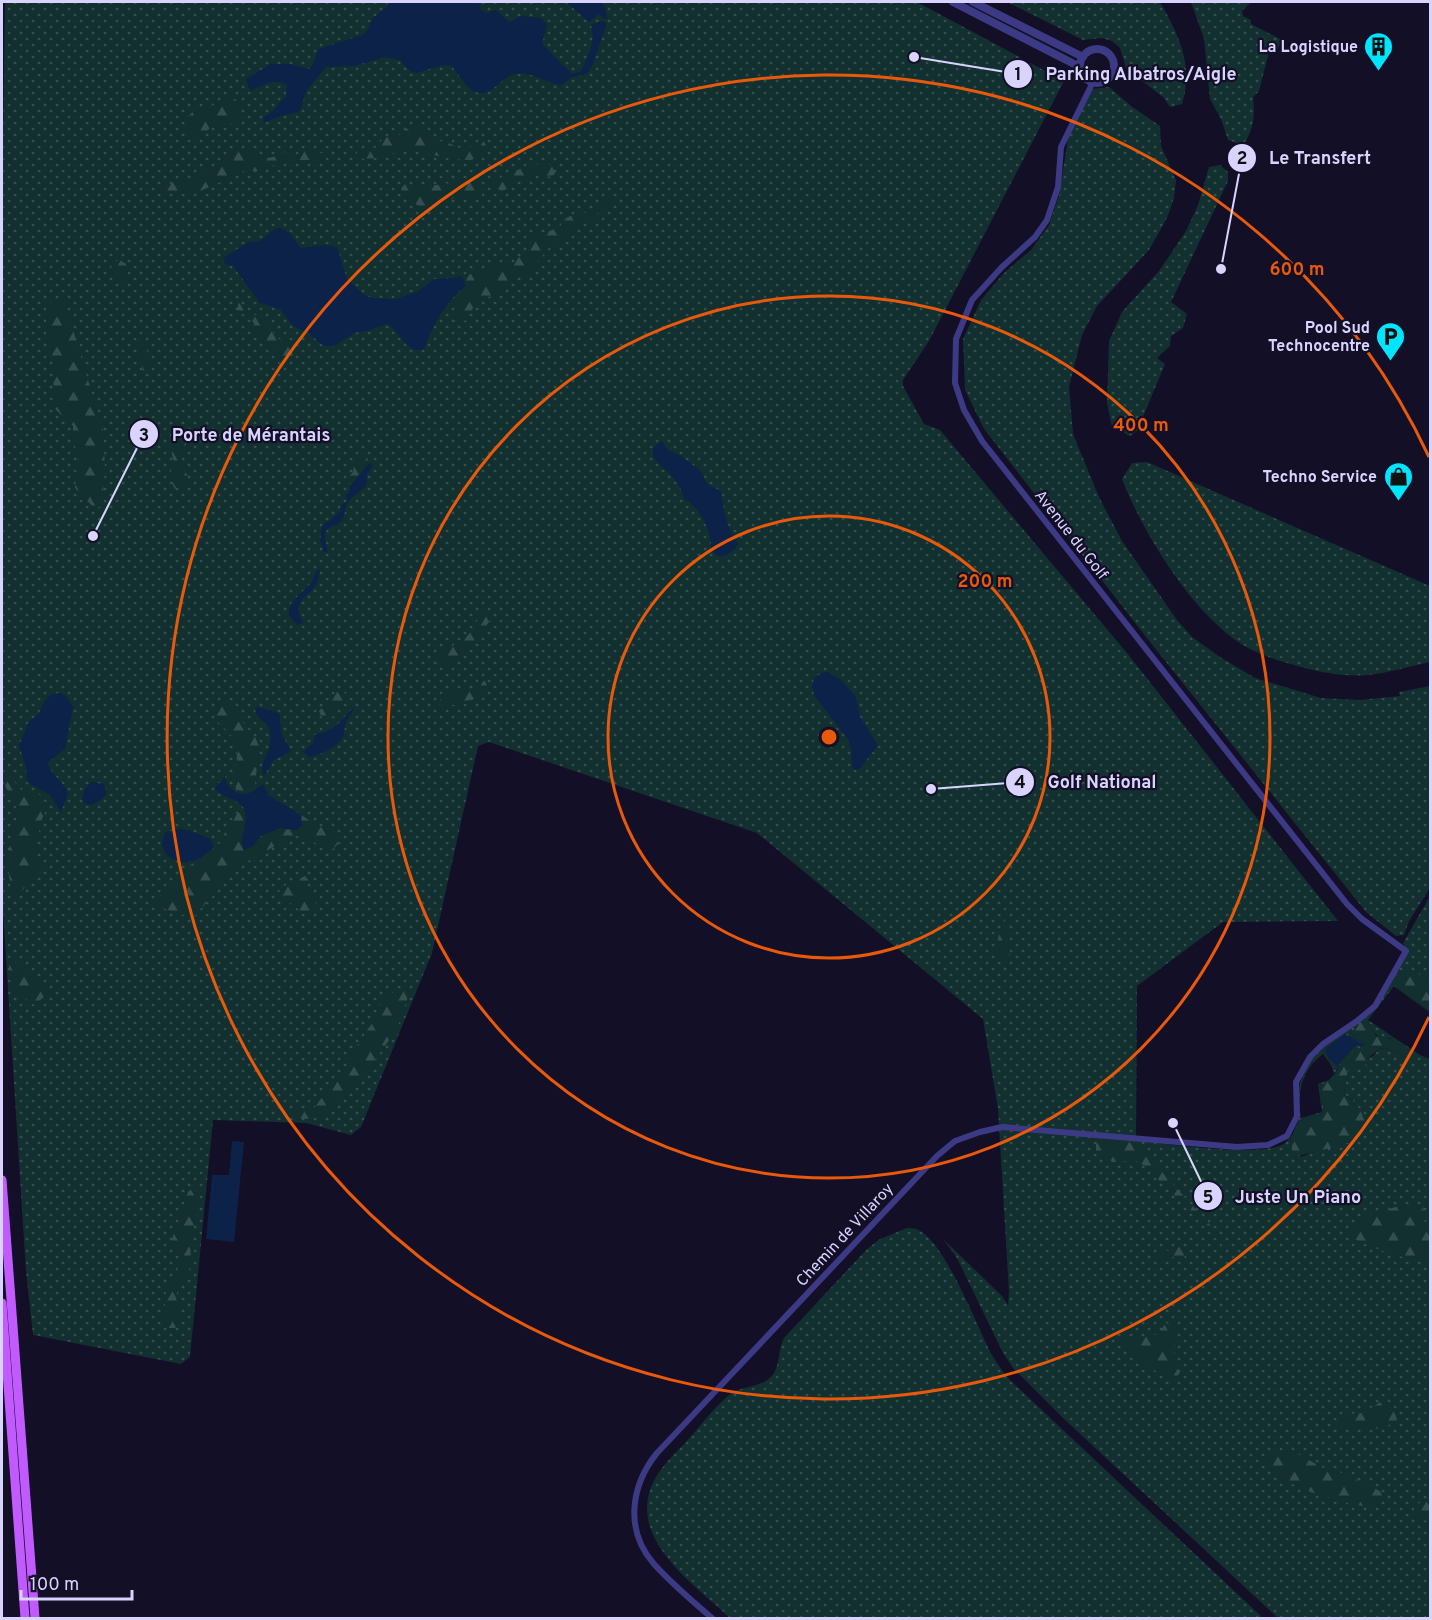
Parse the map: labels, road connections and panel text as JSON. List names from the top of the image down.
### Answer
{
  "streets": {
    "street": ["Avenue du Golf", "Chemin de Villaroy"]
  },
  "crossings": [
    ["Avenue du Golf", "Chemin de Villaroy"]
  ],
  "places": {
    "other": [
      "Parking Albatros/Aigle",
      "Le Transfert",
      "Porte de Mérantais",
      "Golf National",
      "Juste Un Piano"
    ],
    "building": ["La Logistique"],
    "parking": ["Pool Sud Technocentre"],
    "shop": ["Techno Service"]
  },
  "scale_bar": "100 m",
  "rings": ["600 m", "400 m", "200 m"]
}
